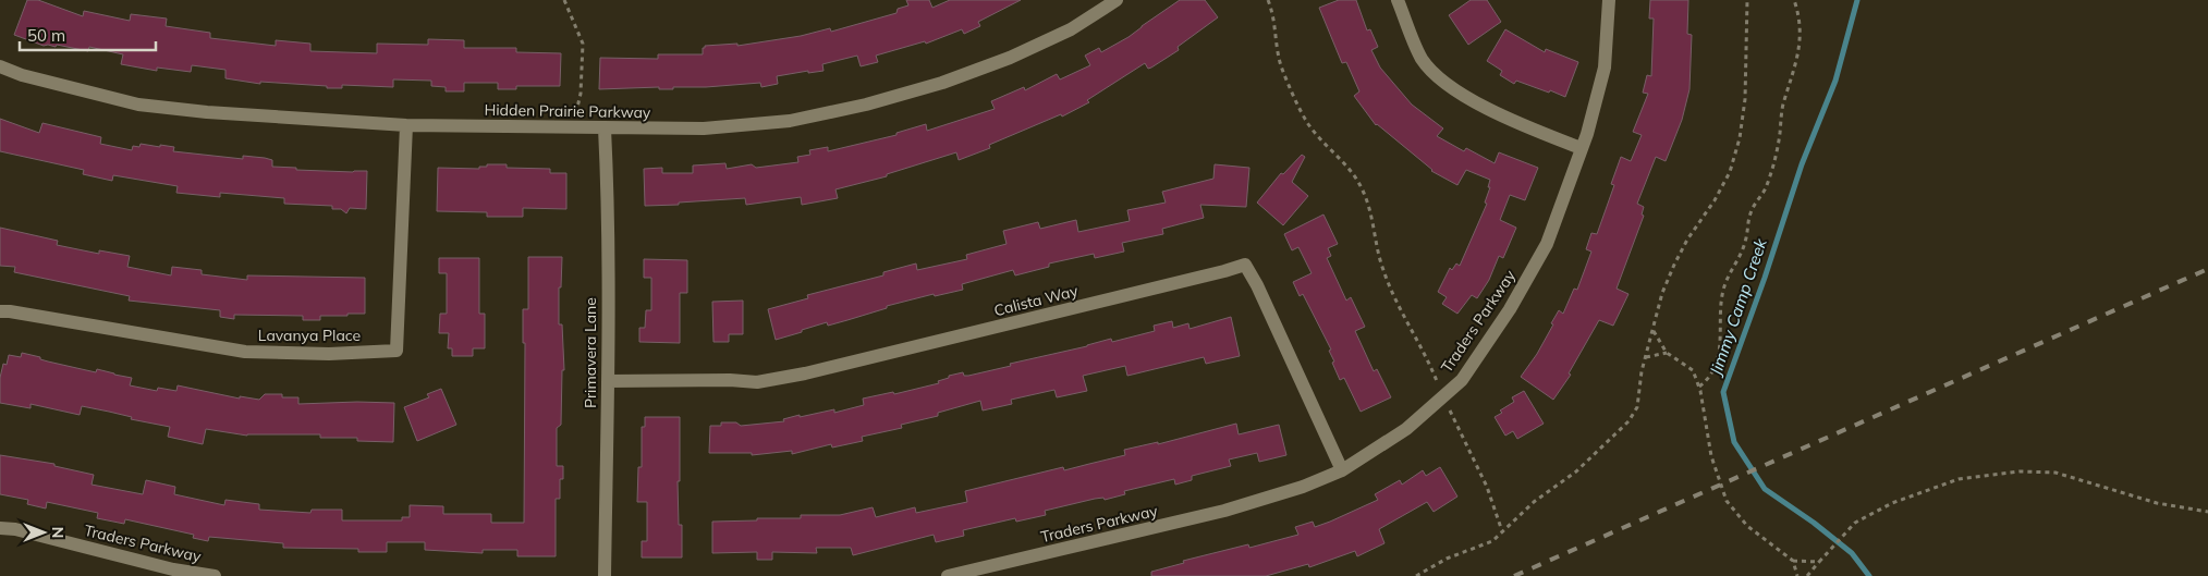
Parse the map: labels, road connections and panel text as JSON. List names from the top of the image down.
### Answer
{
  "streets": {
    "street": [
      "Hidden Prairie Parkway",
      "Calista Way",
      "Traders Parkway",
      "Lavanya Place",
      "Primavera Lane"
    ]
  },
  "crossings": [
    ["Hidden Prairie Parkway", "Lavanya Place"],
    ["Hidden Prairie Parkway", "Primavera Lane"],
    ["Calista Way", "Traders Parkway"],
    ["Calista Way", "Primavera Lane"]
  ],
  "water": ["Jimmy Camp Creek"],
  "scale_bar": "50 m",
  "north": "right"
}
